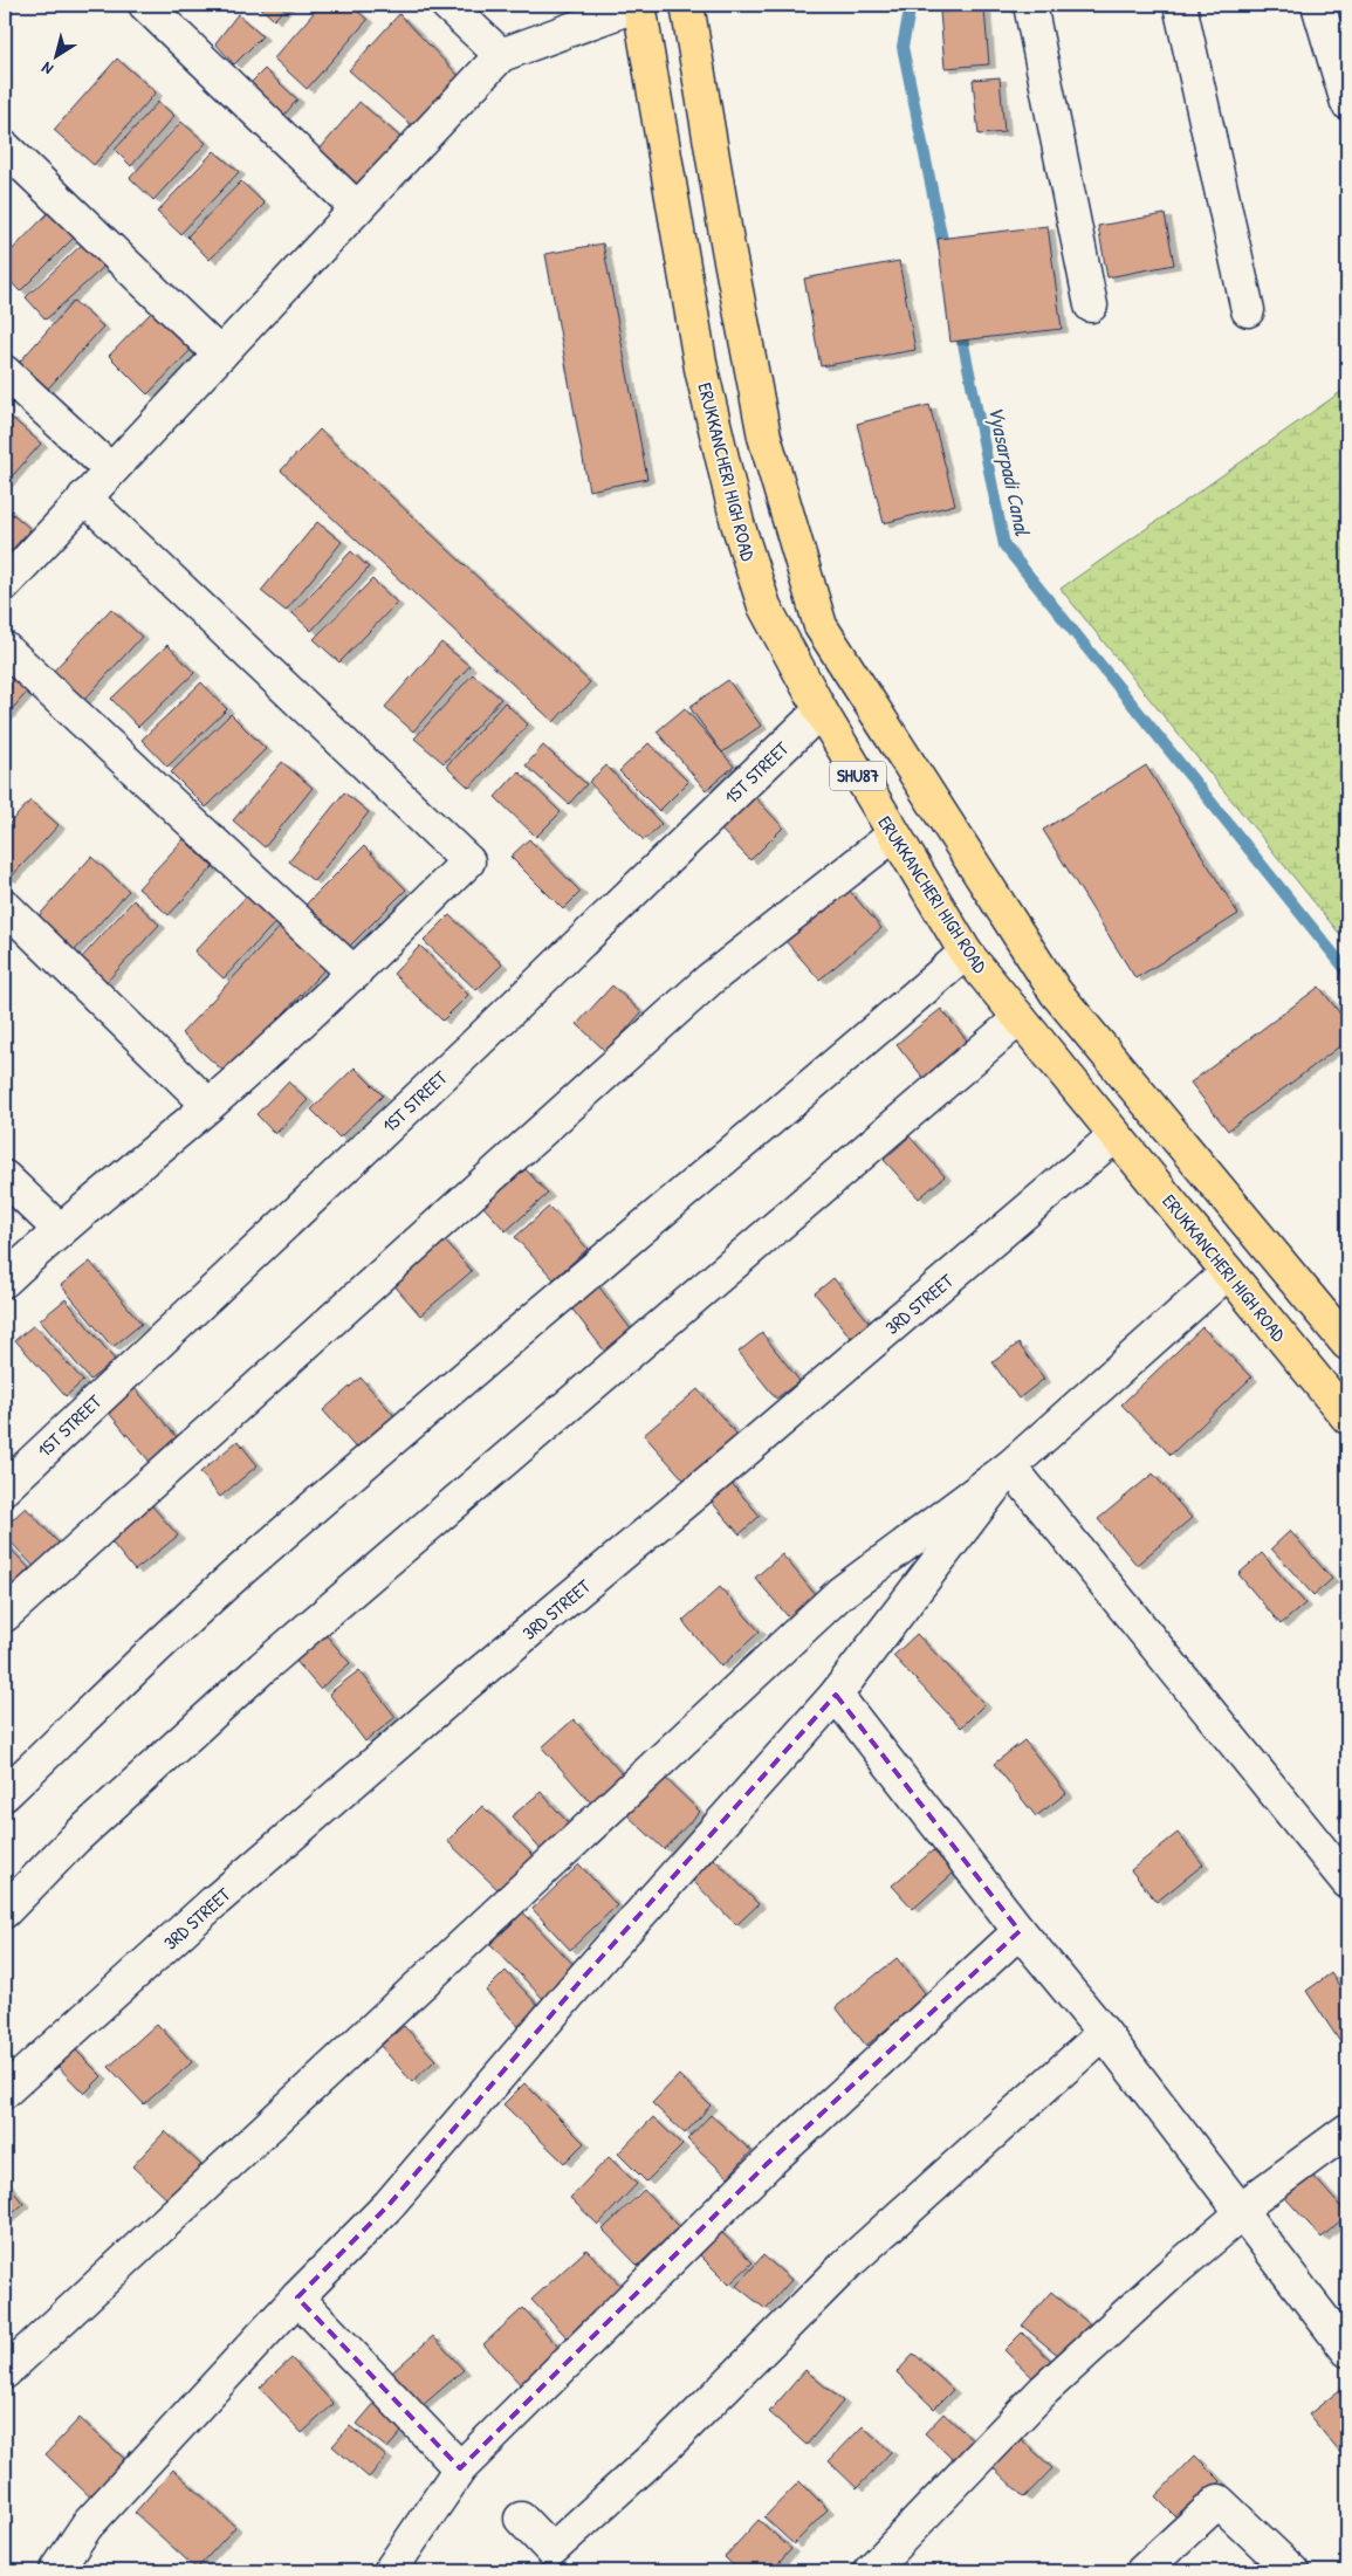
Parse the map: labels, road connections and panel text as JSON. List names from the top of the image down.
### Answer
{
  "streets": {
    "main road": ["ERUKKANCHERI HIGH ROAD", "SHU87"],
    "street": ["1ST STREET", "3RD STREET"]
  },
  "crossings": [
    ["ERUKKANCHERI HIGH ROAD", "1ST STREET"],
    ["ERUKKANCHERI HIGH ROAD", "3RD STREET"]
  ],
  "water": ["Vyasarpadi Canal"],
  "north": "bottom left"
}
